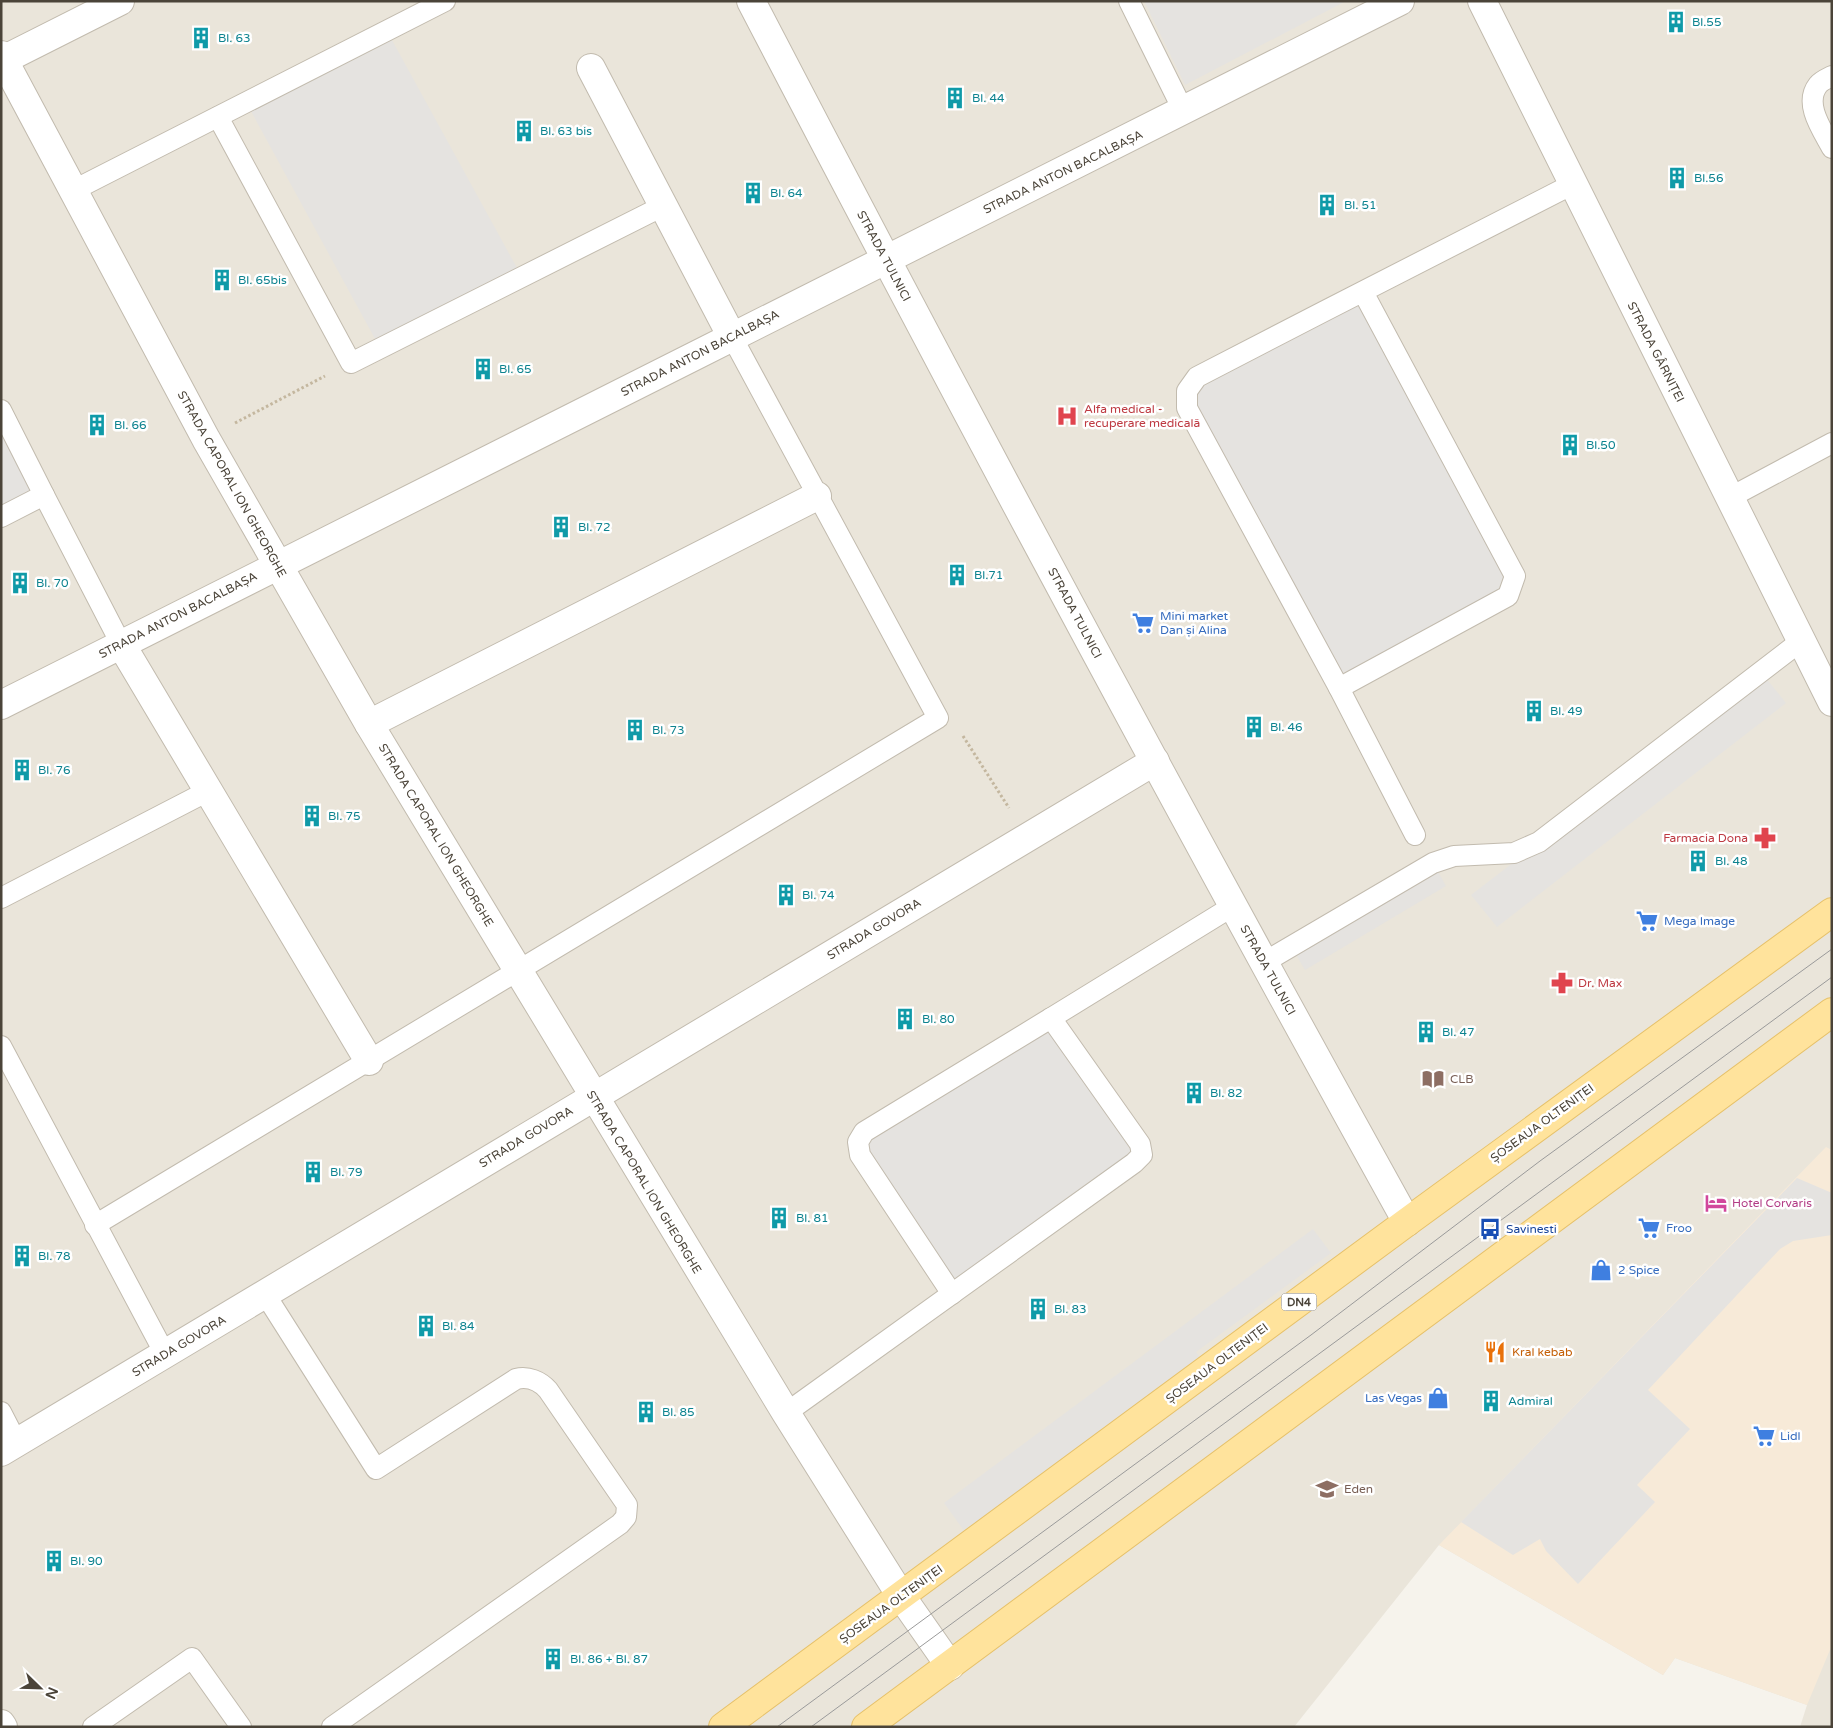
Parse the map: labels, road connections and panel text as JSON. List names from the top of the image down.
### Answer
{
  "streets": {
    "main road": ["ȘOSEAUA OLTENIȚEI", "DN4"],
    "street": [
      "STRADA ANTON BACALBAȘA",
      "STRADA TULNICI",
      "STRADA GÂRNIȚEI",
      "STRADA CAPORAL ION GHEORGHE",
      "STRADA GOVORA"
    ]
  },
  "crossings": [
    ["STRADA ANTON BACALBAȘA", "STRADA TULNICI"],
    ["STRADA ANTON BACALBAȘA", "STRADA CAPORAL ION GHEORGHE"],
    ["STRADA TULNICI", "STRADA GOVORA"],
    ["STRADA TULNICI", "ȘOSEAUA OLTENIȚEI"],
    ["STRADA CAPORAL ION GHEORGHE", "STRADA GOVORA"],
    ["STRADA CAPORAL ION GHEORGHE", "ȘOSEAUA OLTENIȚEI"]
  ],
  "places": {
    "building": [
      "Bl.55",
      "Bl. 63",
      "Bl. 44",
      "Bl. 63 bis",
      "Bl.56",
      "Bl. 64",
      "Bl. 51",
      "Bl. 65bis",
      "Bl. 65",
      "Bl. 66",
      "Bl.50",
      "Bl. 72",
      "Bl.71",
      "Bl. 70",
      "Bl. 49",
      "Bl. 46",
      "Bl. 73",
      "Bl. 76",
      "Bl. 75",
      "Bl. 48",
      "Bl. 74",
      "Bl. 80",
      "Bl. 47",
      "Bl. 82",
      "Bl. 79",
      "Bl. 81",
      "Bl. 78",
      "Bl. 83",
      "Bl. 84",
      "Admiral",
      "Bl. 85",
      "Bl. 90",
      "Bl. 86 + Bl. 87"
    ],
    "hospital": ["Alfa medical - recuperare medicală"],
    "supermarket": [
      "Mini market Dan și Alina",
      "Mega Image",
      "Froo",
      "Lidl"
    ],
    "pharmacy": ["Farmacia Dona", "Dr. Max"],
    "library": ["CLB"],
    "hotel": ["Hotel Corvaris"],
    "bus stop": ["Savinesti"],
    "shop": ["2 Spice", "Las Vegas"],
    "restaurant": ["Kral kebab"],
    "school or university": ["Eden"]
  },
  "north": "bottom right"
}
